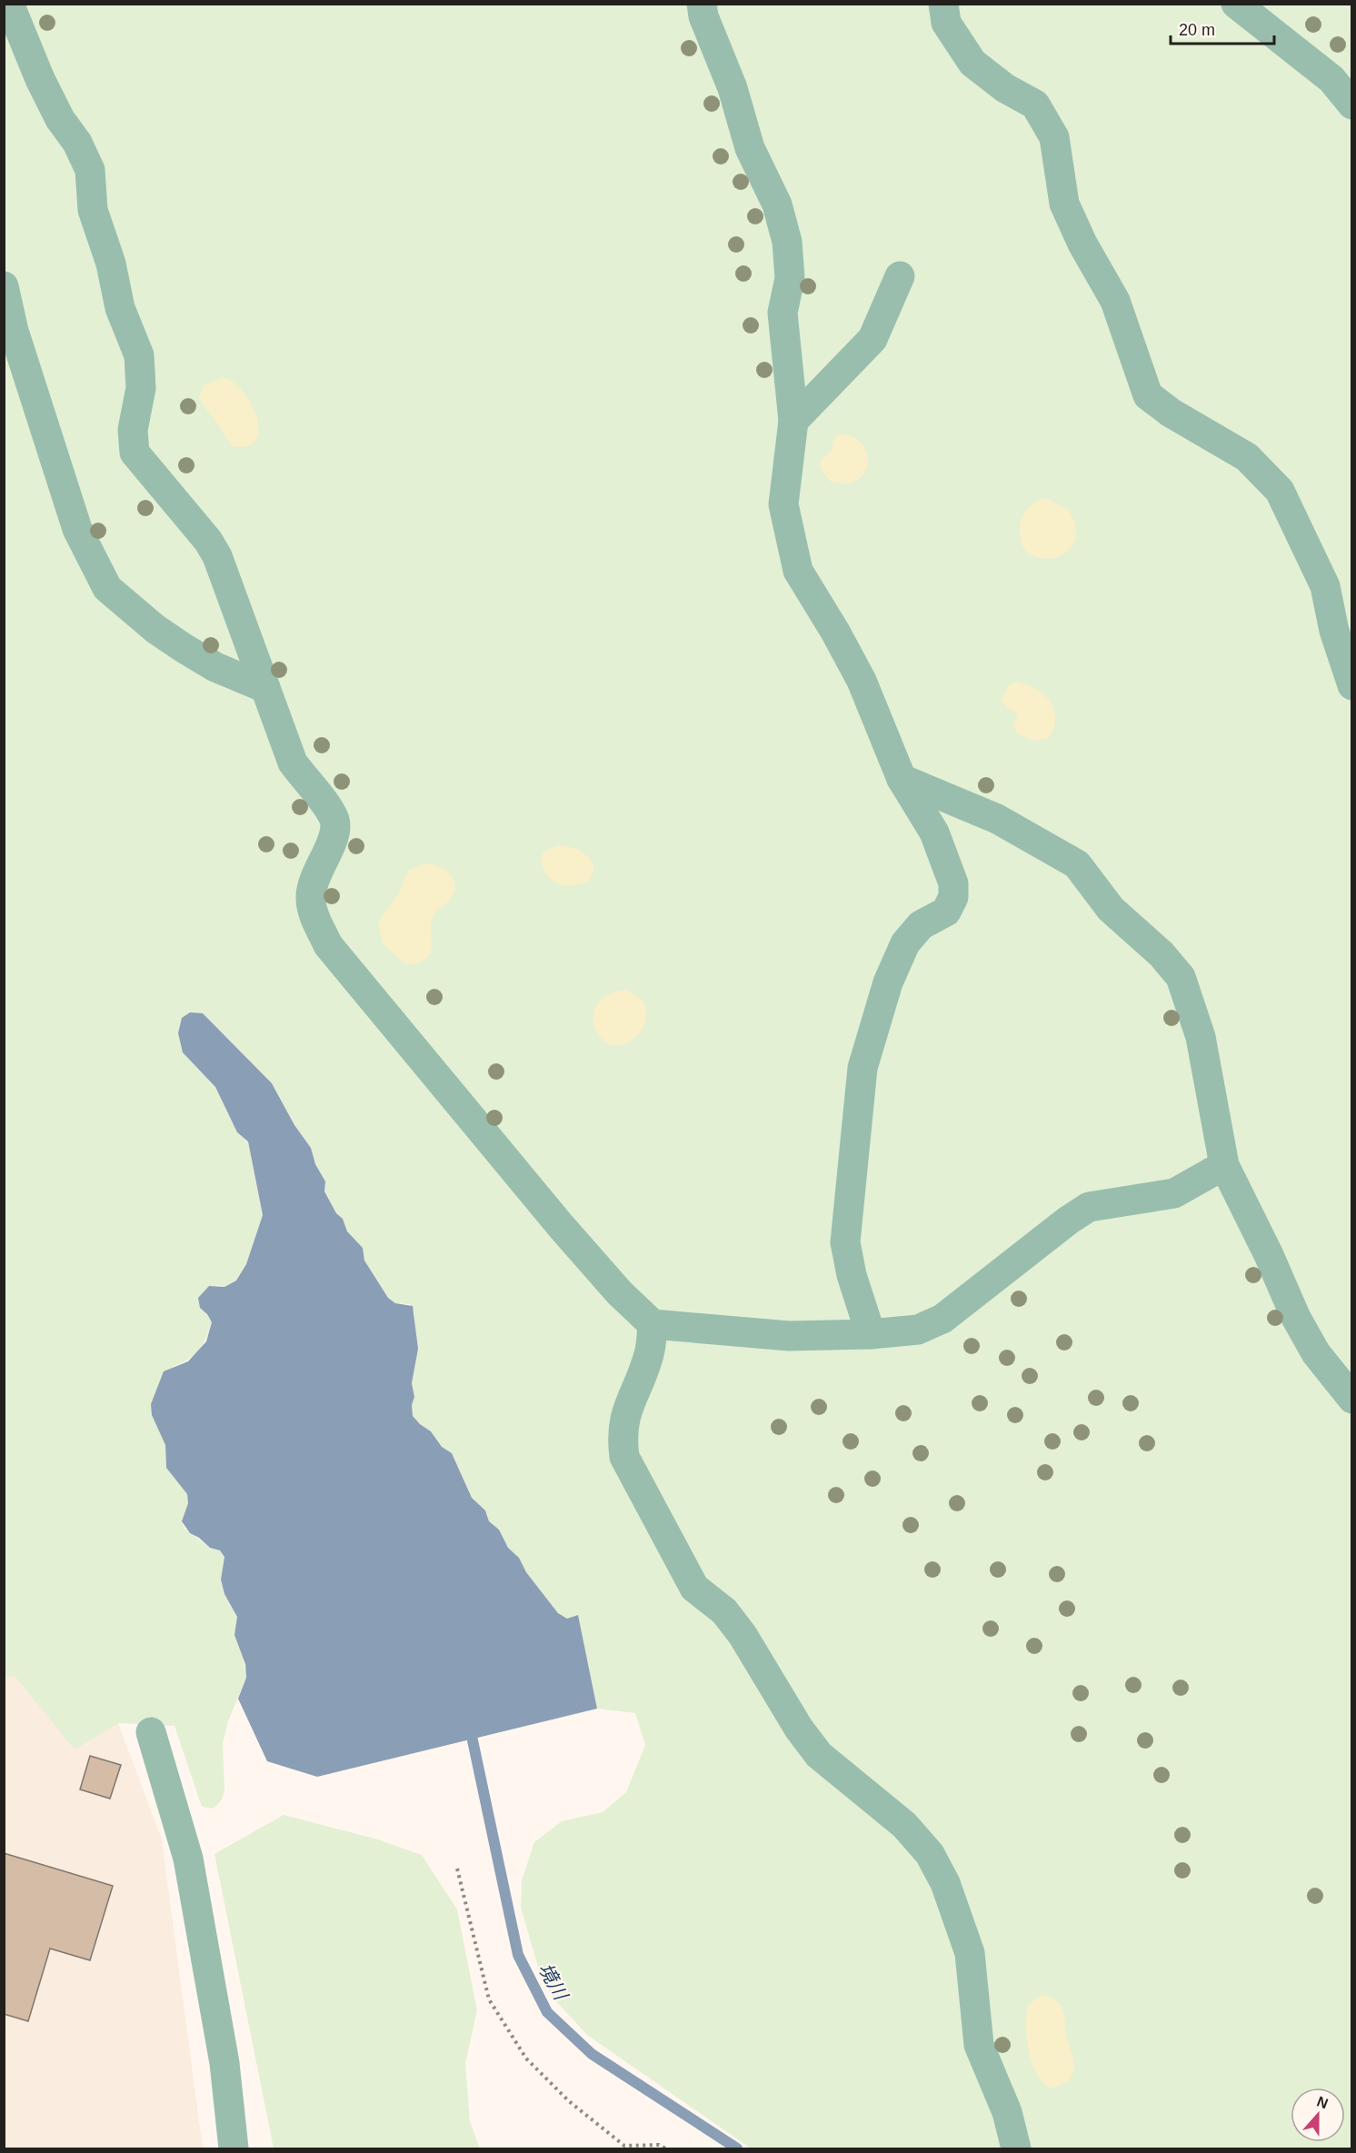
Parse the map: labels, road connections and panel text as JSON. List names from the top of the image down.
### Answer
{
  "water": ["境川"],
  "scale_bar": "20 m",
  "north": "top"
}
